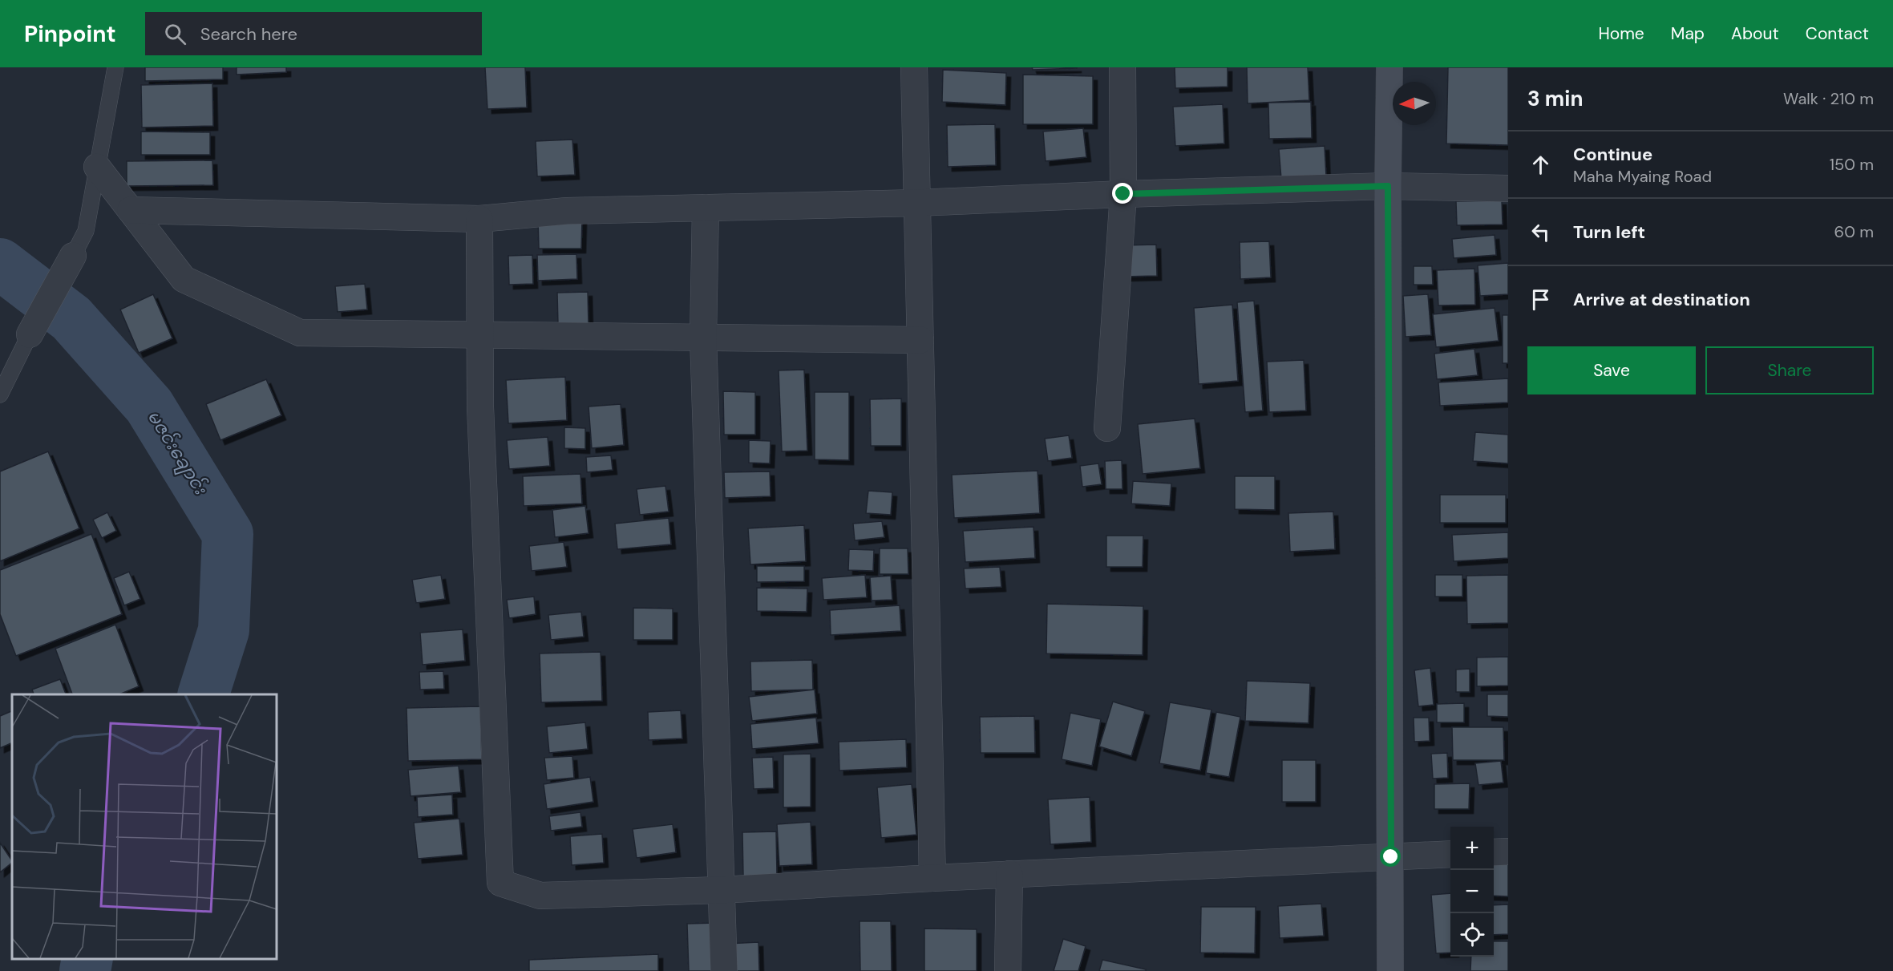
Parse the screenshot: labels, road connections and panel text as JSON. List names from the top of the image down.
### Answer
{
  "water": ["မဇင်းချောင်း"],
  "north": "left",
  "page": {
    "header": "Pinpoint",
    "search": "Search here",
    "nav": [
      "Home",
      "Map",
      "About",
      "Contact"
    ],
    "heading": ["3 min", "Walk · 210 m"],
    "list": [
      ["Continue", "Maha Myaing Road", "150 m"],
      ["Turn left", "60 m"],
      "Arrive at destination"
    ],
    "buttons": ["Save", "Share"],
    "map_buttons": ["+", "−"]
  }
}
